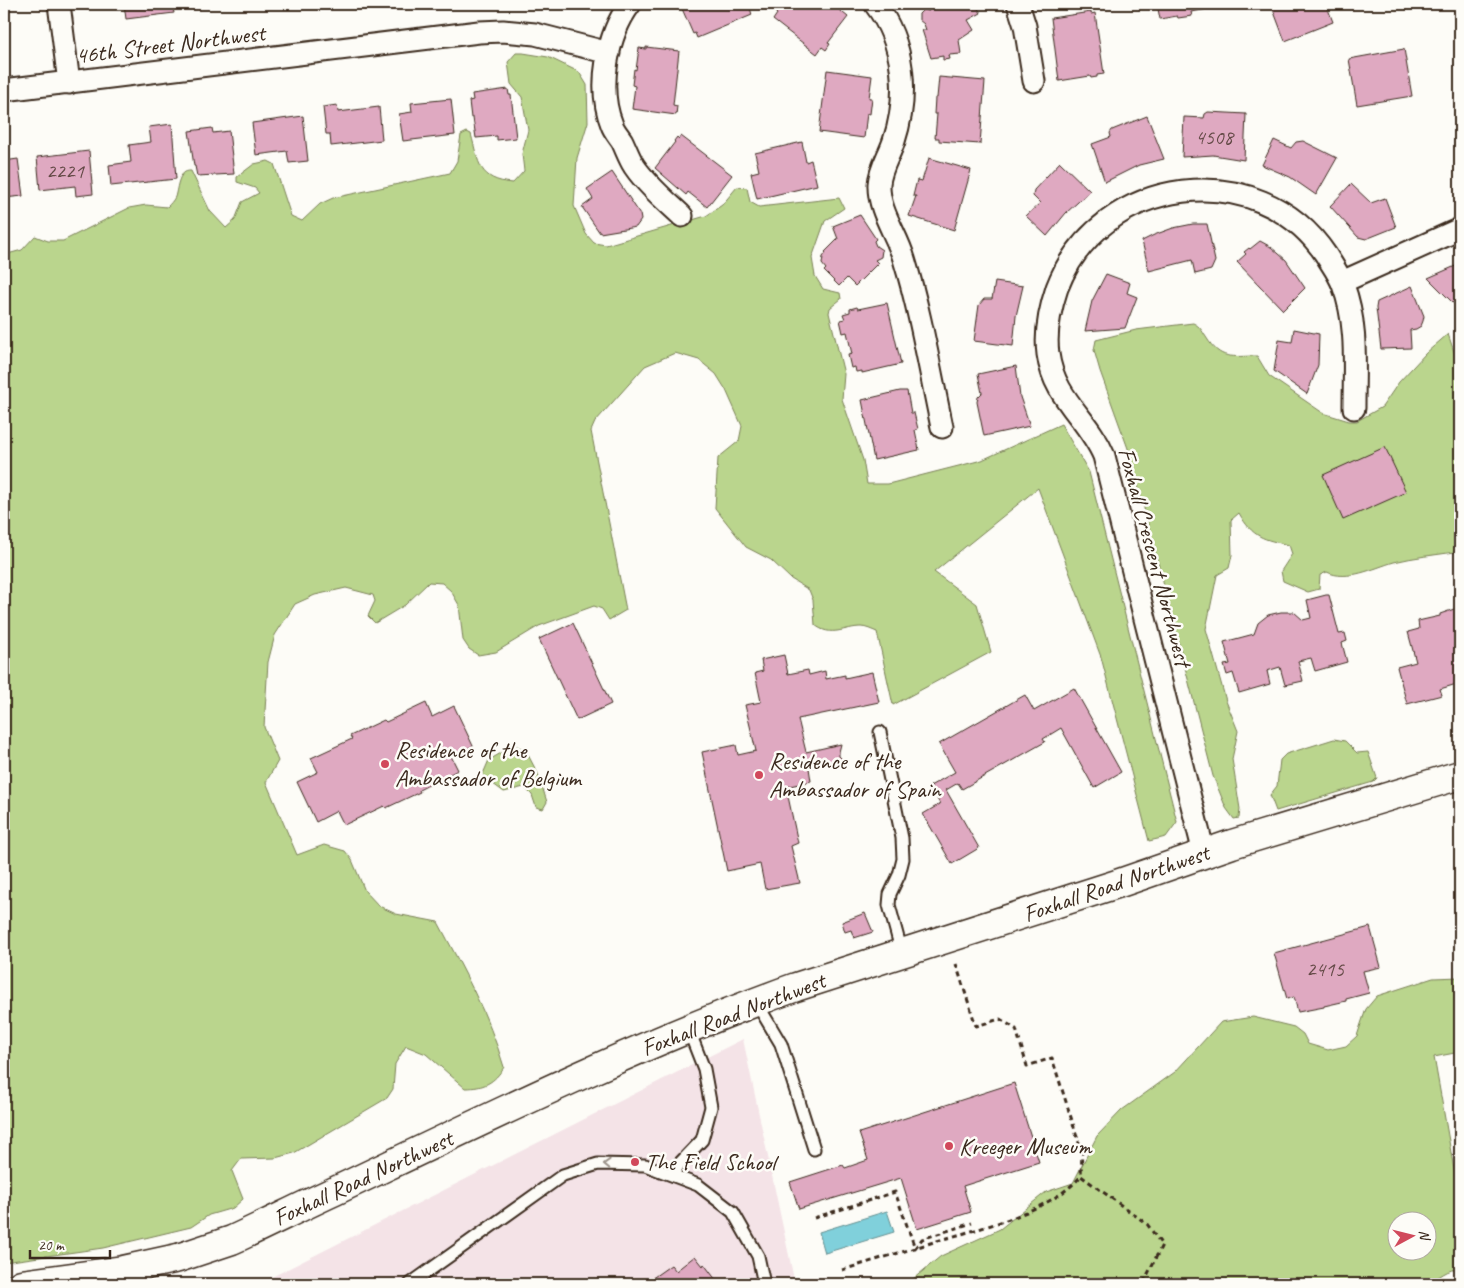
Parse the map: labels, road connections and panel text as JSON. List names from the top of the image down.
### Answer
{
  "streets": {
    "main road": ["Foxhall Road Northwest"],
    "street": ["46th Street Northwest", "Foxhall Crescent Northwest"]
  },
  "crossings": [
    ["Foxhall Crescent Northwest", "Foxhall Road Northwest"]
  ],
  "places": [
    "Residence of the Ambassador of Belgium",
    "Residence of the Ambassador of Spain",
    "Kreeger Museum",
    "The Field School"
  ],
  "house_numbers": ["4508", "2221", "2415"],
  "scale_bar": "20 m",
  "north": "right"
}
